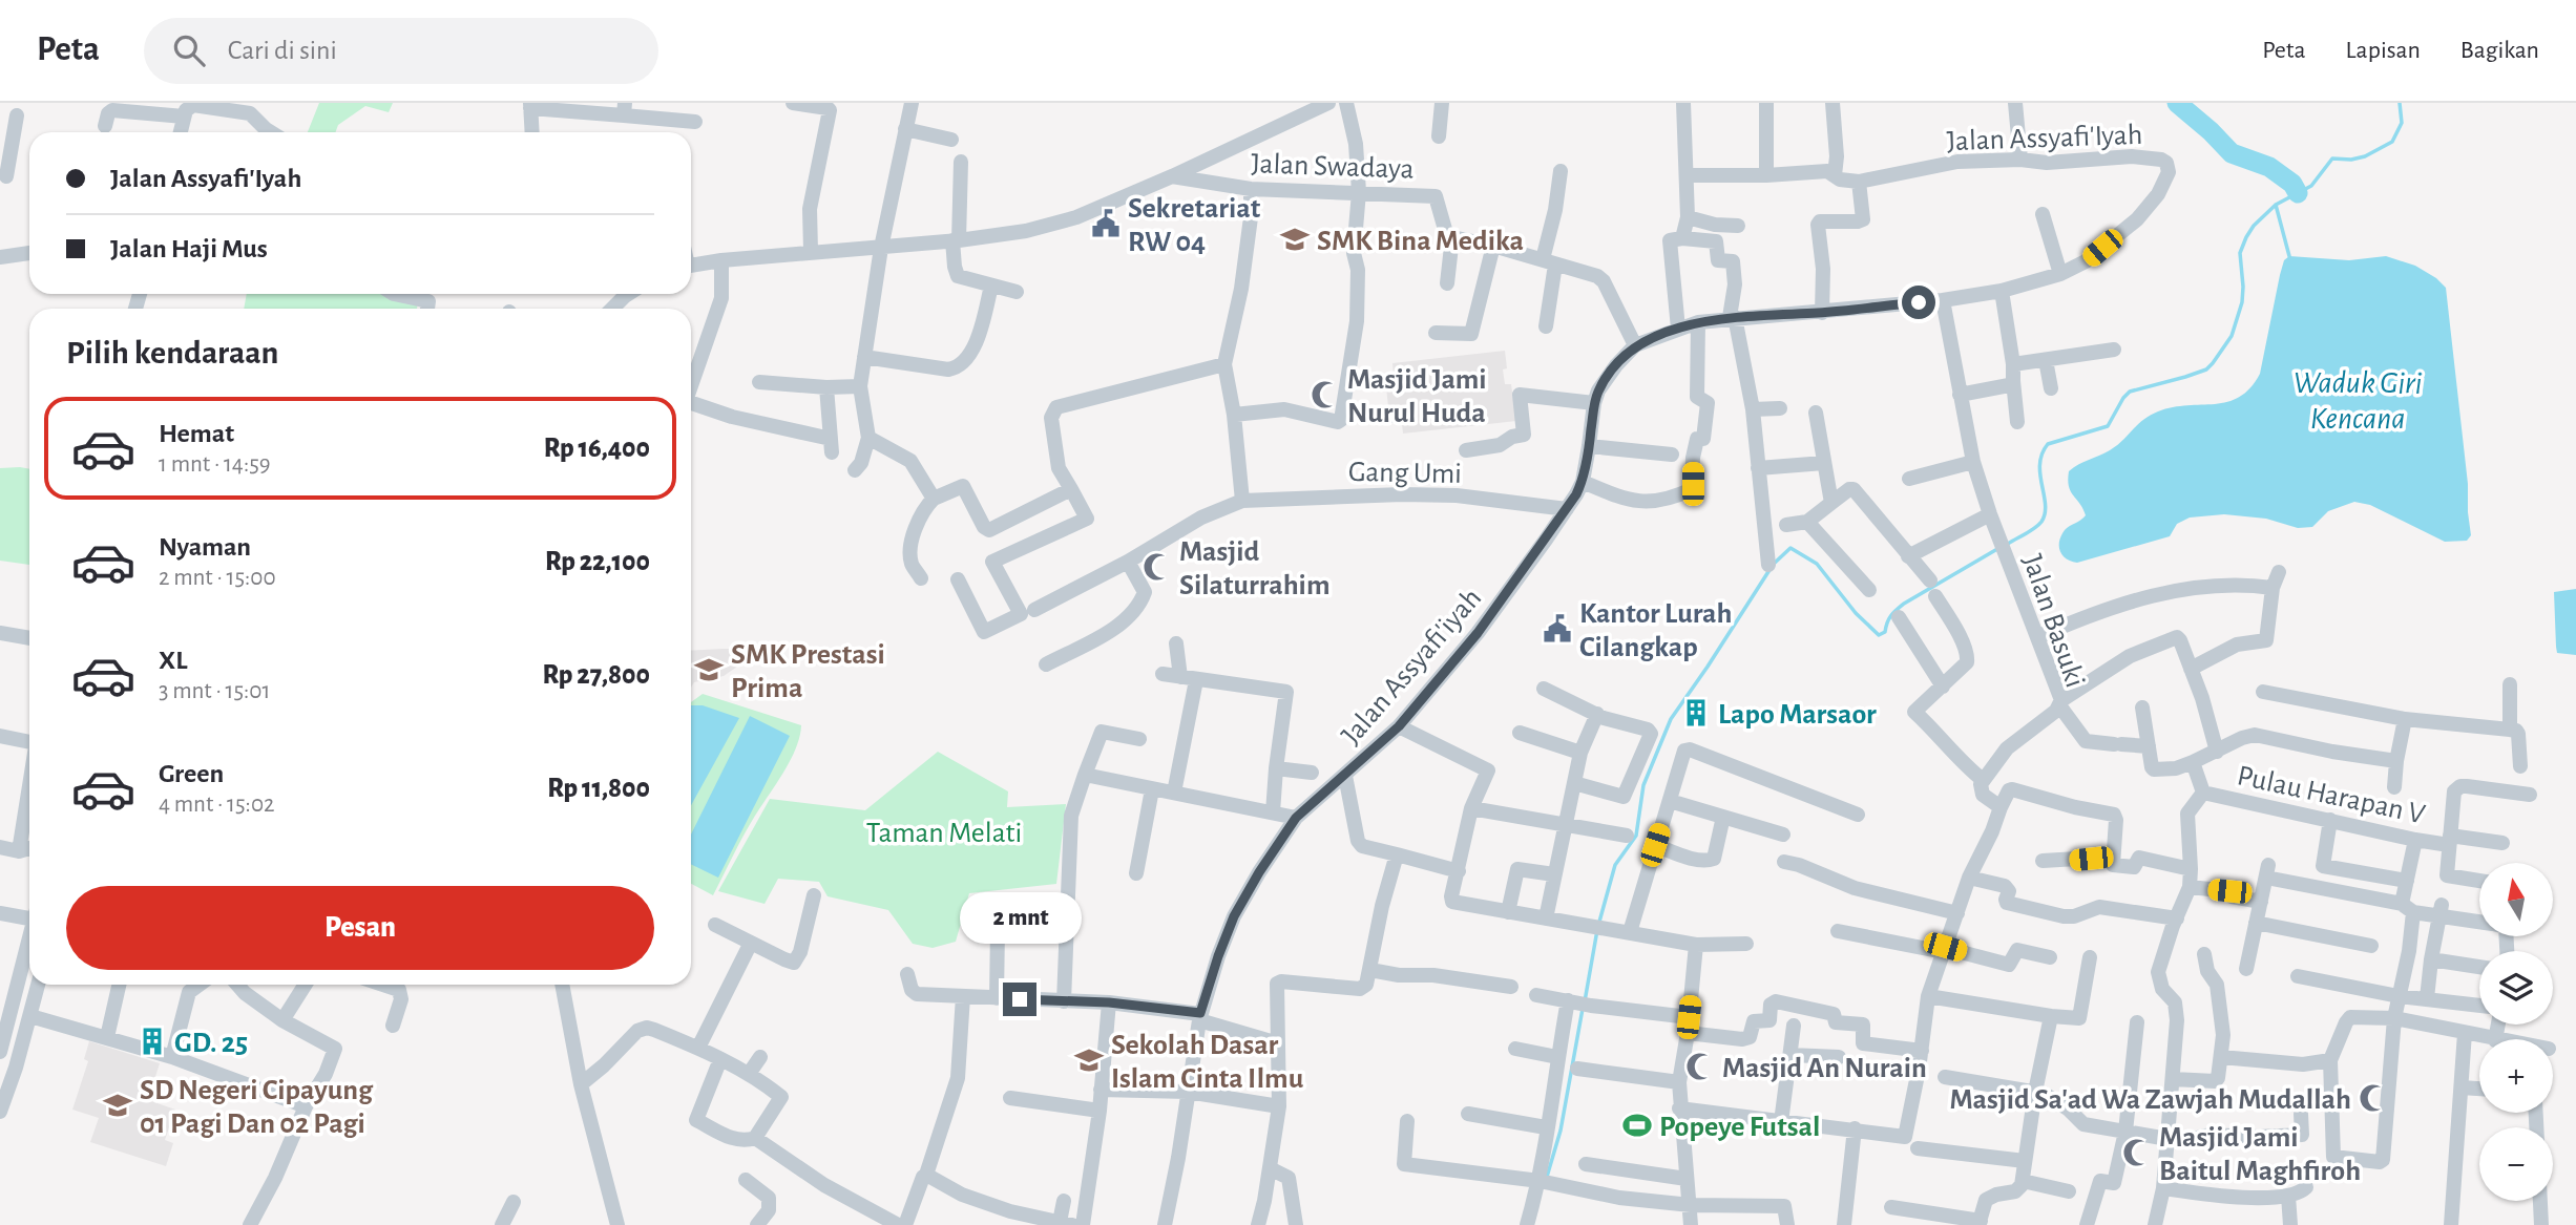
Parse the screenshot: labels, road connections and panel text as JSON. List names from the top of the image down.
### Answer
{
  "streets": {
    "street": [
      "Jalan Assyafi'Iyah",
      "Jalan Swadaya",
      "Gang Umi",
      "Jalan Basuki",
      "Jalan Assyafi'iyah",
      "Pulau Harapan V"
    ]
  },
  "crossings": [
    ["Jalan Assyafi'Iyah", "Jalan Basuki"],
    ["Jalan Assyafi'Iyah", "Jalan Assyafi'iyah"],
    ["Gang Umi", "Jalan Assyafi'iyah"]
  ],
  "water": ["Waduk Giri Kencana"],
  "parks": ["Taman Melati"],
  "places": {
    "public building": ["Sekretariat RW 04", "Kantor Lurah Cilangkap"],
    "school or university": [
      "SMK Bina Medika",
      "SMK Prestasi Prima",
      "Sekolah Dasar Islam Cinta Ilmu",
      "SD Negeri Cipayung 01 Pagi Dan 02 Pagi"
    ],
    "mosque": [
      "Masjid Jami Nurul Huda",
      "Masjid Silaturrahim",
      "Masjid An Nurain",
      "Masjid Sa'ad Wa Zawjah Mudallah",
      "Masjid Jami Baitul Maghfiroh"
    ],
    "building": ["Lapo Marsaor", "GD. 25"],
    "sports": ["Popeye Futsal"]
  },
  "north": "top",
  "page": {
    "header": "Peta",
    "search": "Cari di sini",
    "nav": ["Peta", "Lapisan", "Bagikan"],
    "banner": ["Jalan Assyafi'Iyah", "Jalan Haji Mus"],
    "heading": "Pilih kendaraan",
    "list": [
      {
        "name": "Hemat",
        "note": "1 mnt · 14:59",
        "value": "Rp 16,400"
      },
      {
        "name": "Nyaman",
        "note": "2 mnt · 15:00",
        "value": "Rp 22,100"
      },
      {
        "name": "XL",
        "note": "3 mnt · 15:01",
        "value": "Rp 27,800"
      },
      {
        "name": "Green",
        "note": "4 mnt · 15:02",
        "value": "Rp 11,800"
      }
    ],
    "map_buttons": ["+", "−"],
    "buttons": "Pesan",
    "bubble": "2 mnt"
  }
}
